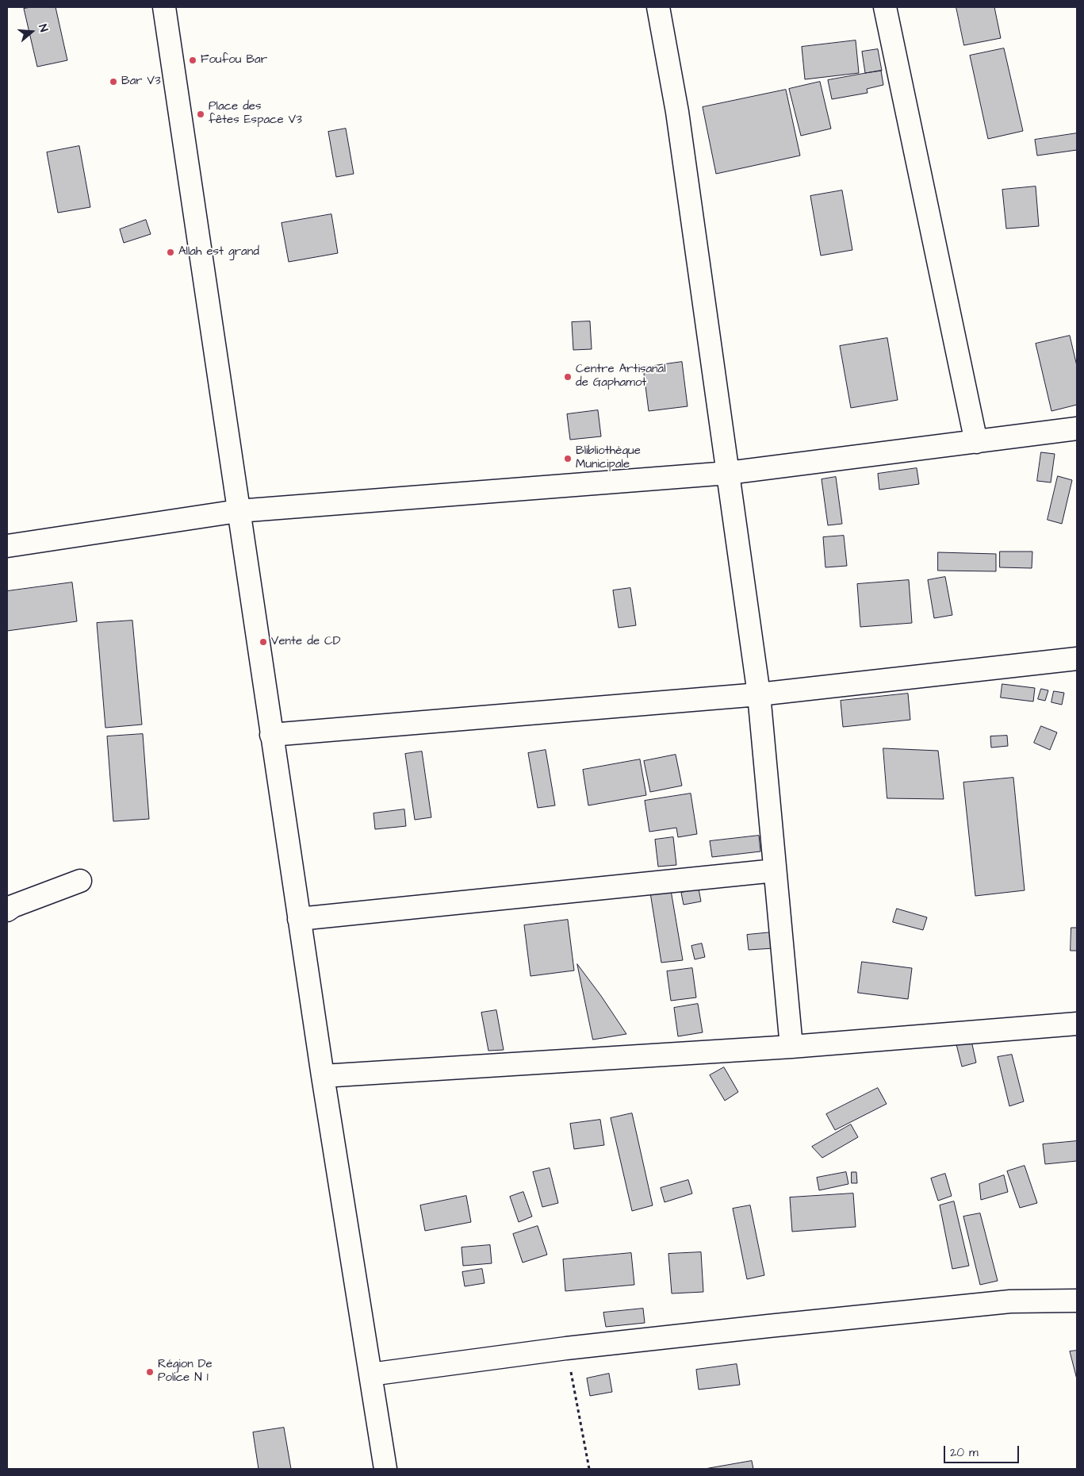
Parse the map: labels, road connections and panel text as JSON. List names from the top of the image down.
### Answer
{
  "places": [
    "Foufou Bar",
    "Bar V3",
    "Place des fêtes Espace V3",
    "Allah est grand",
    "Centre Artisanal de Gaphamot",
    "Blibliothèque Municipale",
    "Vente de CD",
    "Région De Police N 1"
  ],
  "scale_bar": "20 m",
  "north": "right"
}
